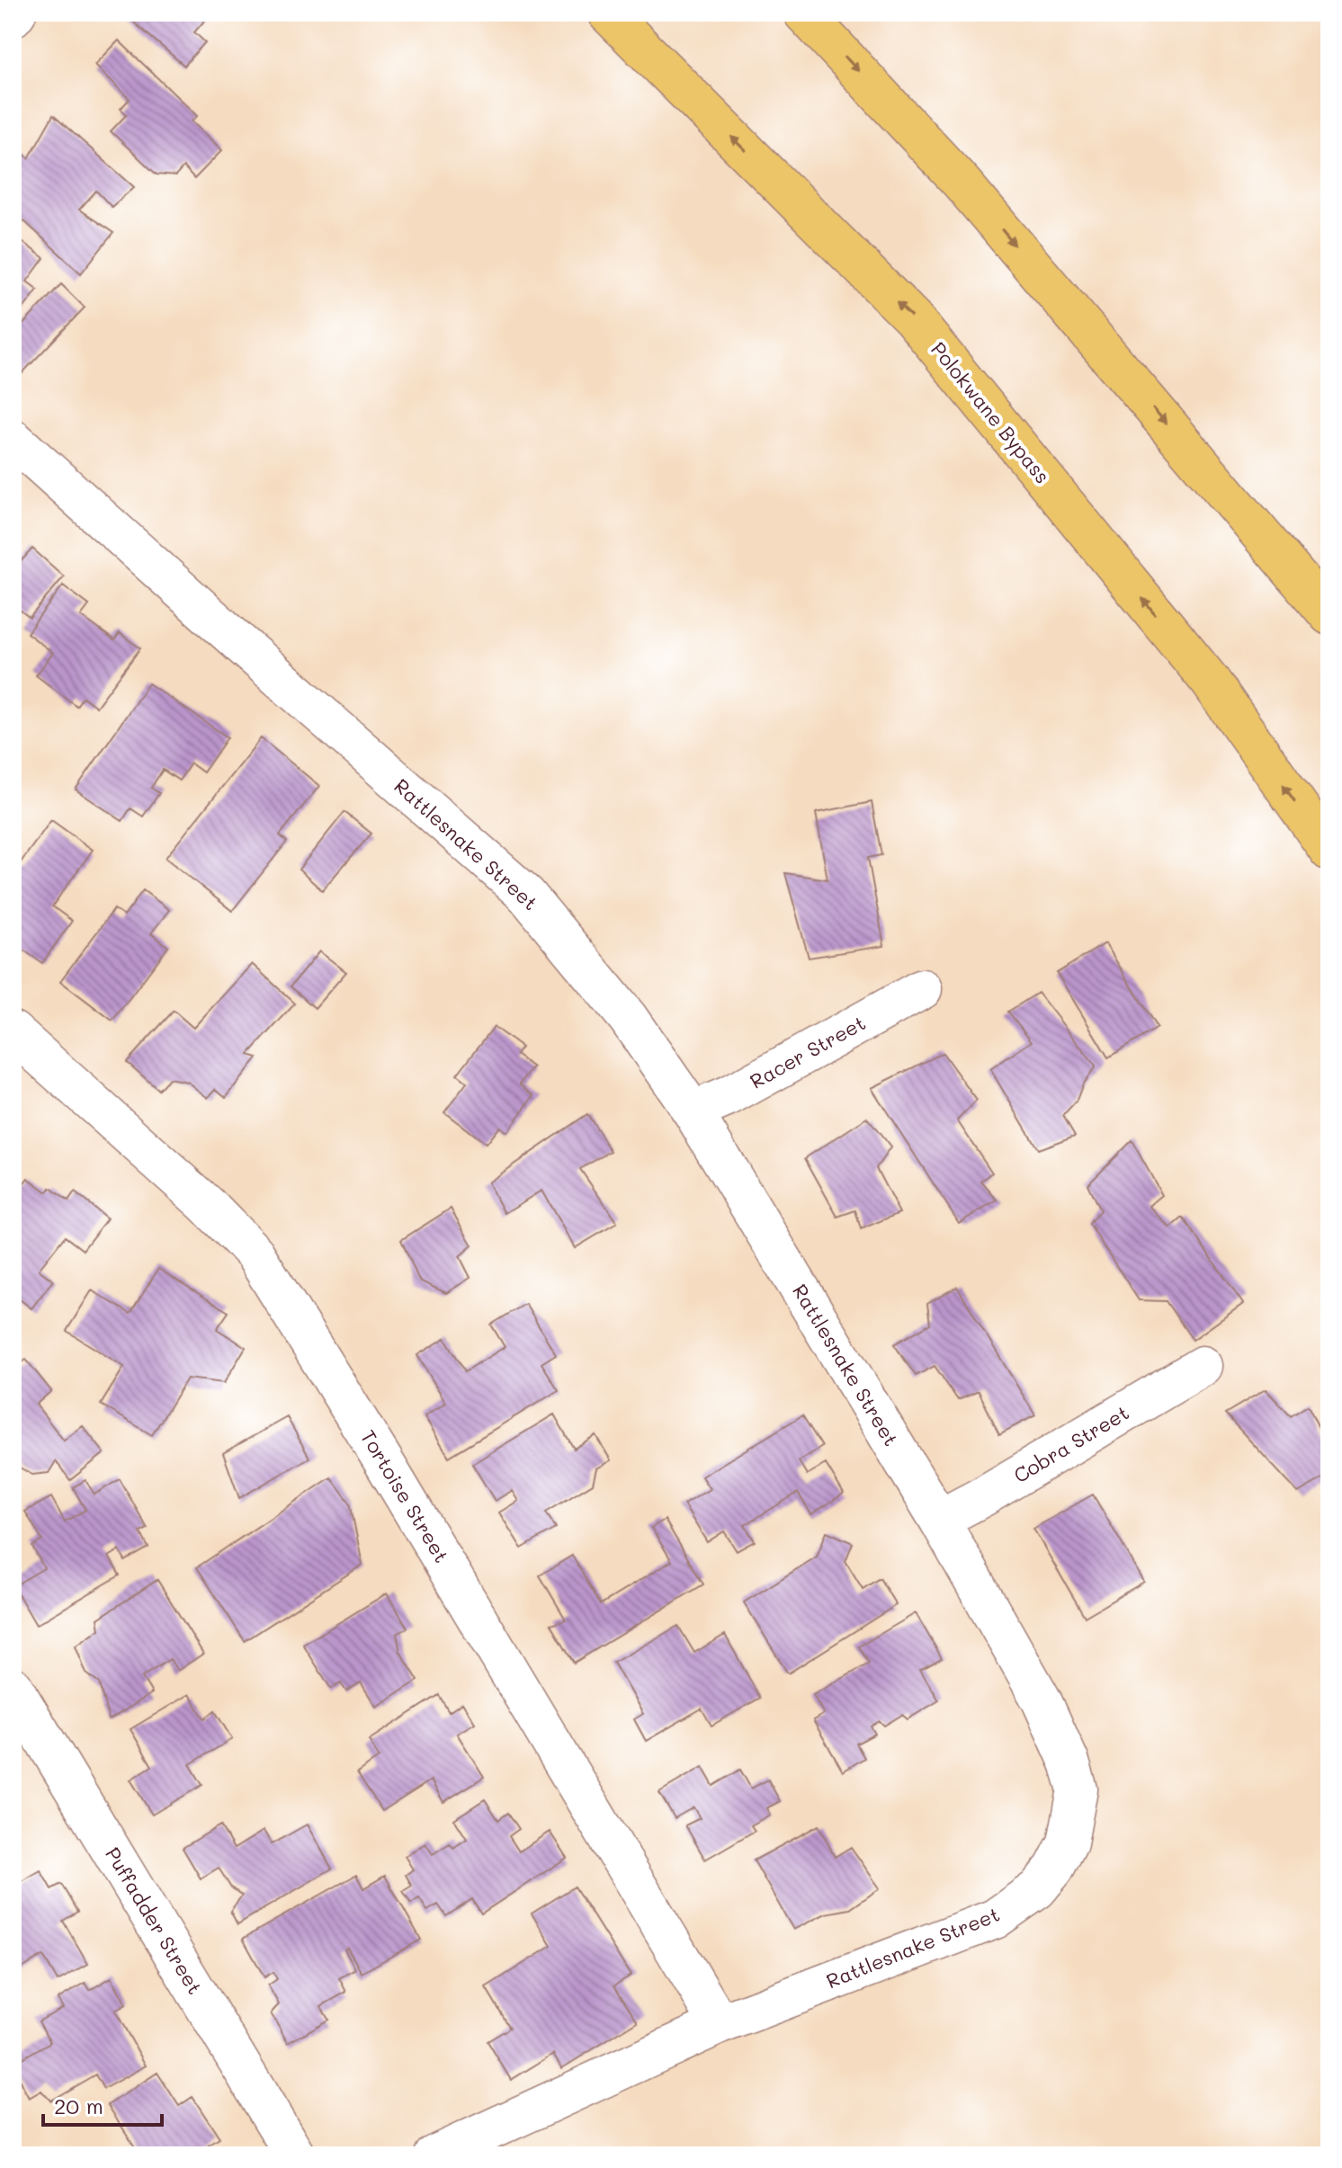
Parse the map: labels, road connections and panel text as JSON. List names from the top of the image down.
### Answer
{
  "streets": {
    "highway": ["Polokwane Bypass"],
    "street": [
      "Rattlesnake Street",
      "Racer Street",
      "Cobra Street",
      "Tortoise Street",
      "Puffadder Street"
    ]
  },
  "crossings": [
    ["Rattlesnake Street", "Racer Street"],
    ["Rattlesnake Street", "Cobra Street"],
    ["Rattlesnake Street", "Tortoise Street"]
  ],
  "scale_bar": "20 m"
}
